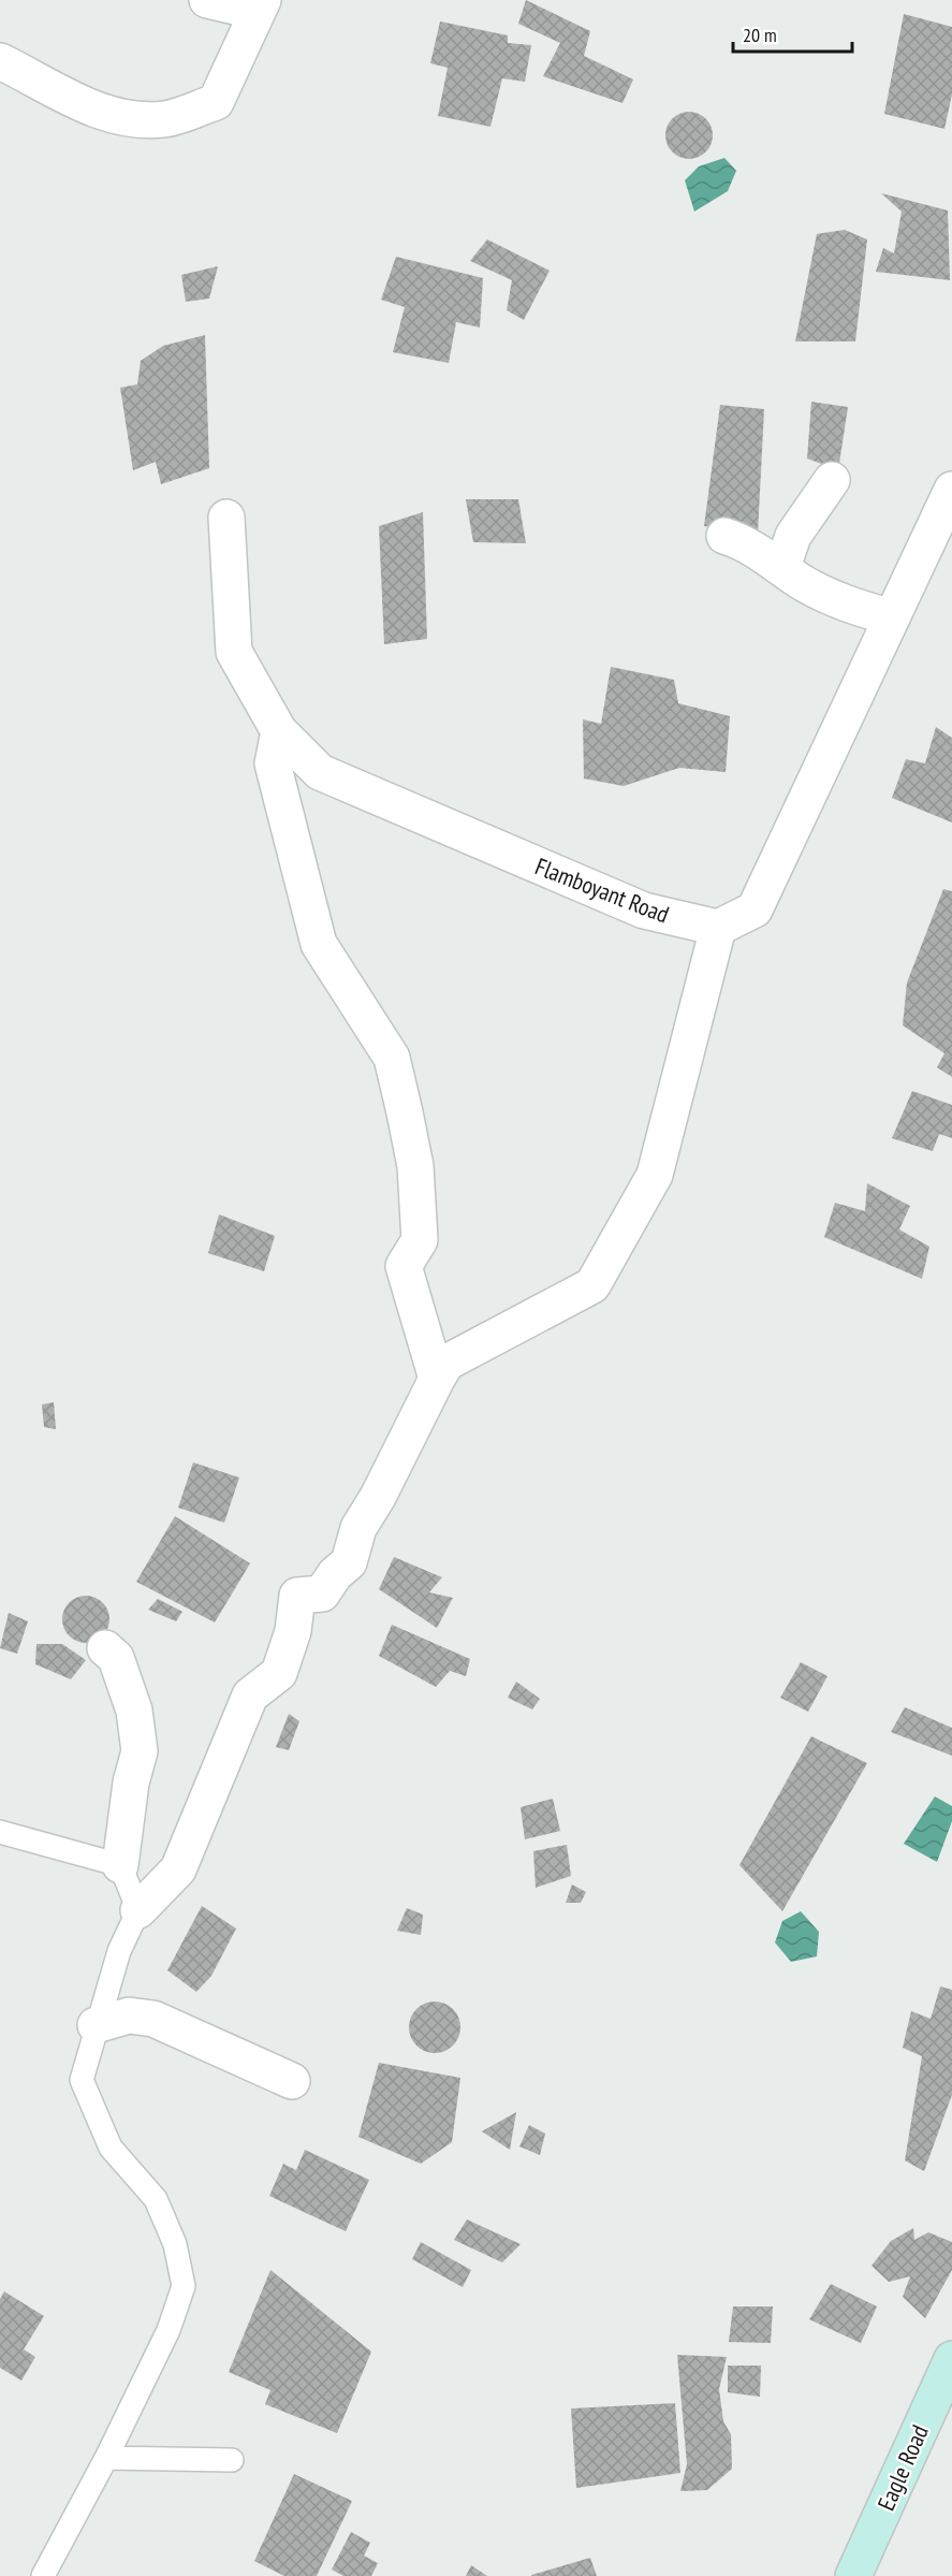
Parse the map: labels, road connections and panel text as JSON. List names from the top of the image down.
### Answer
{
  "streets": {
    "street": ["Flamboyant Road", "Eagle Road"]
  },
  "scale_bar": "20 m"
}
